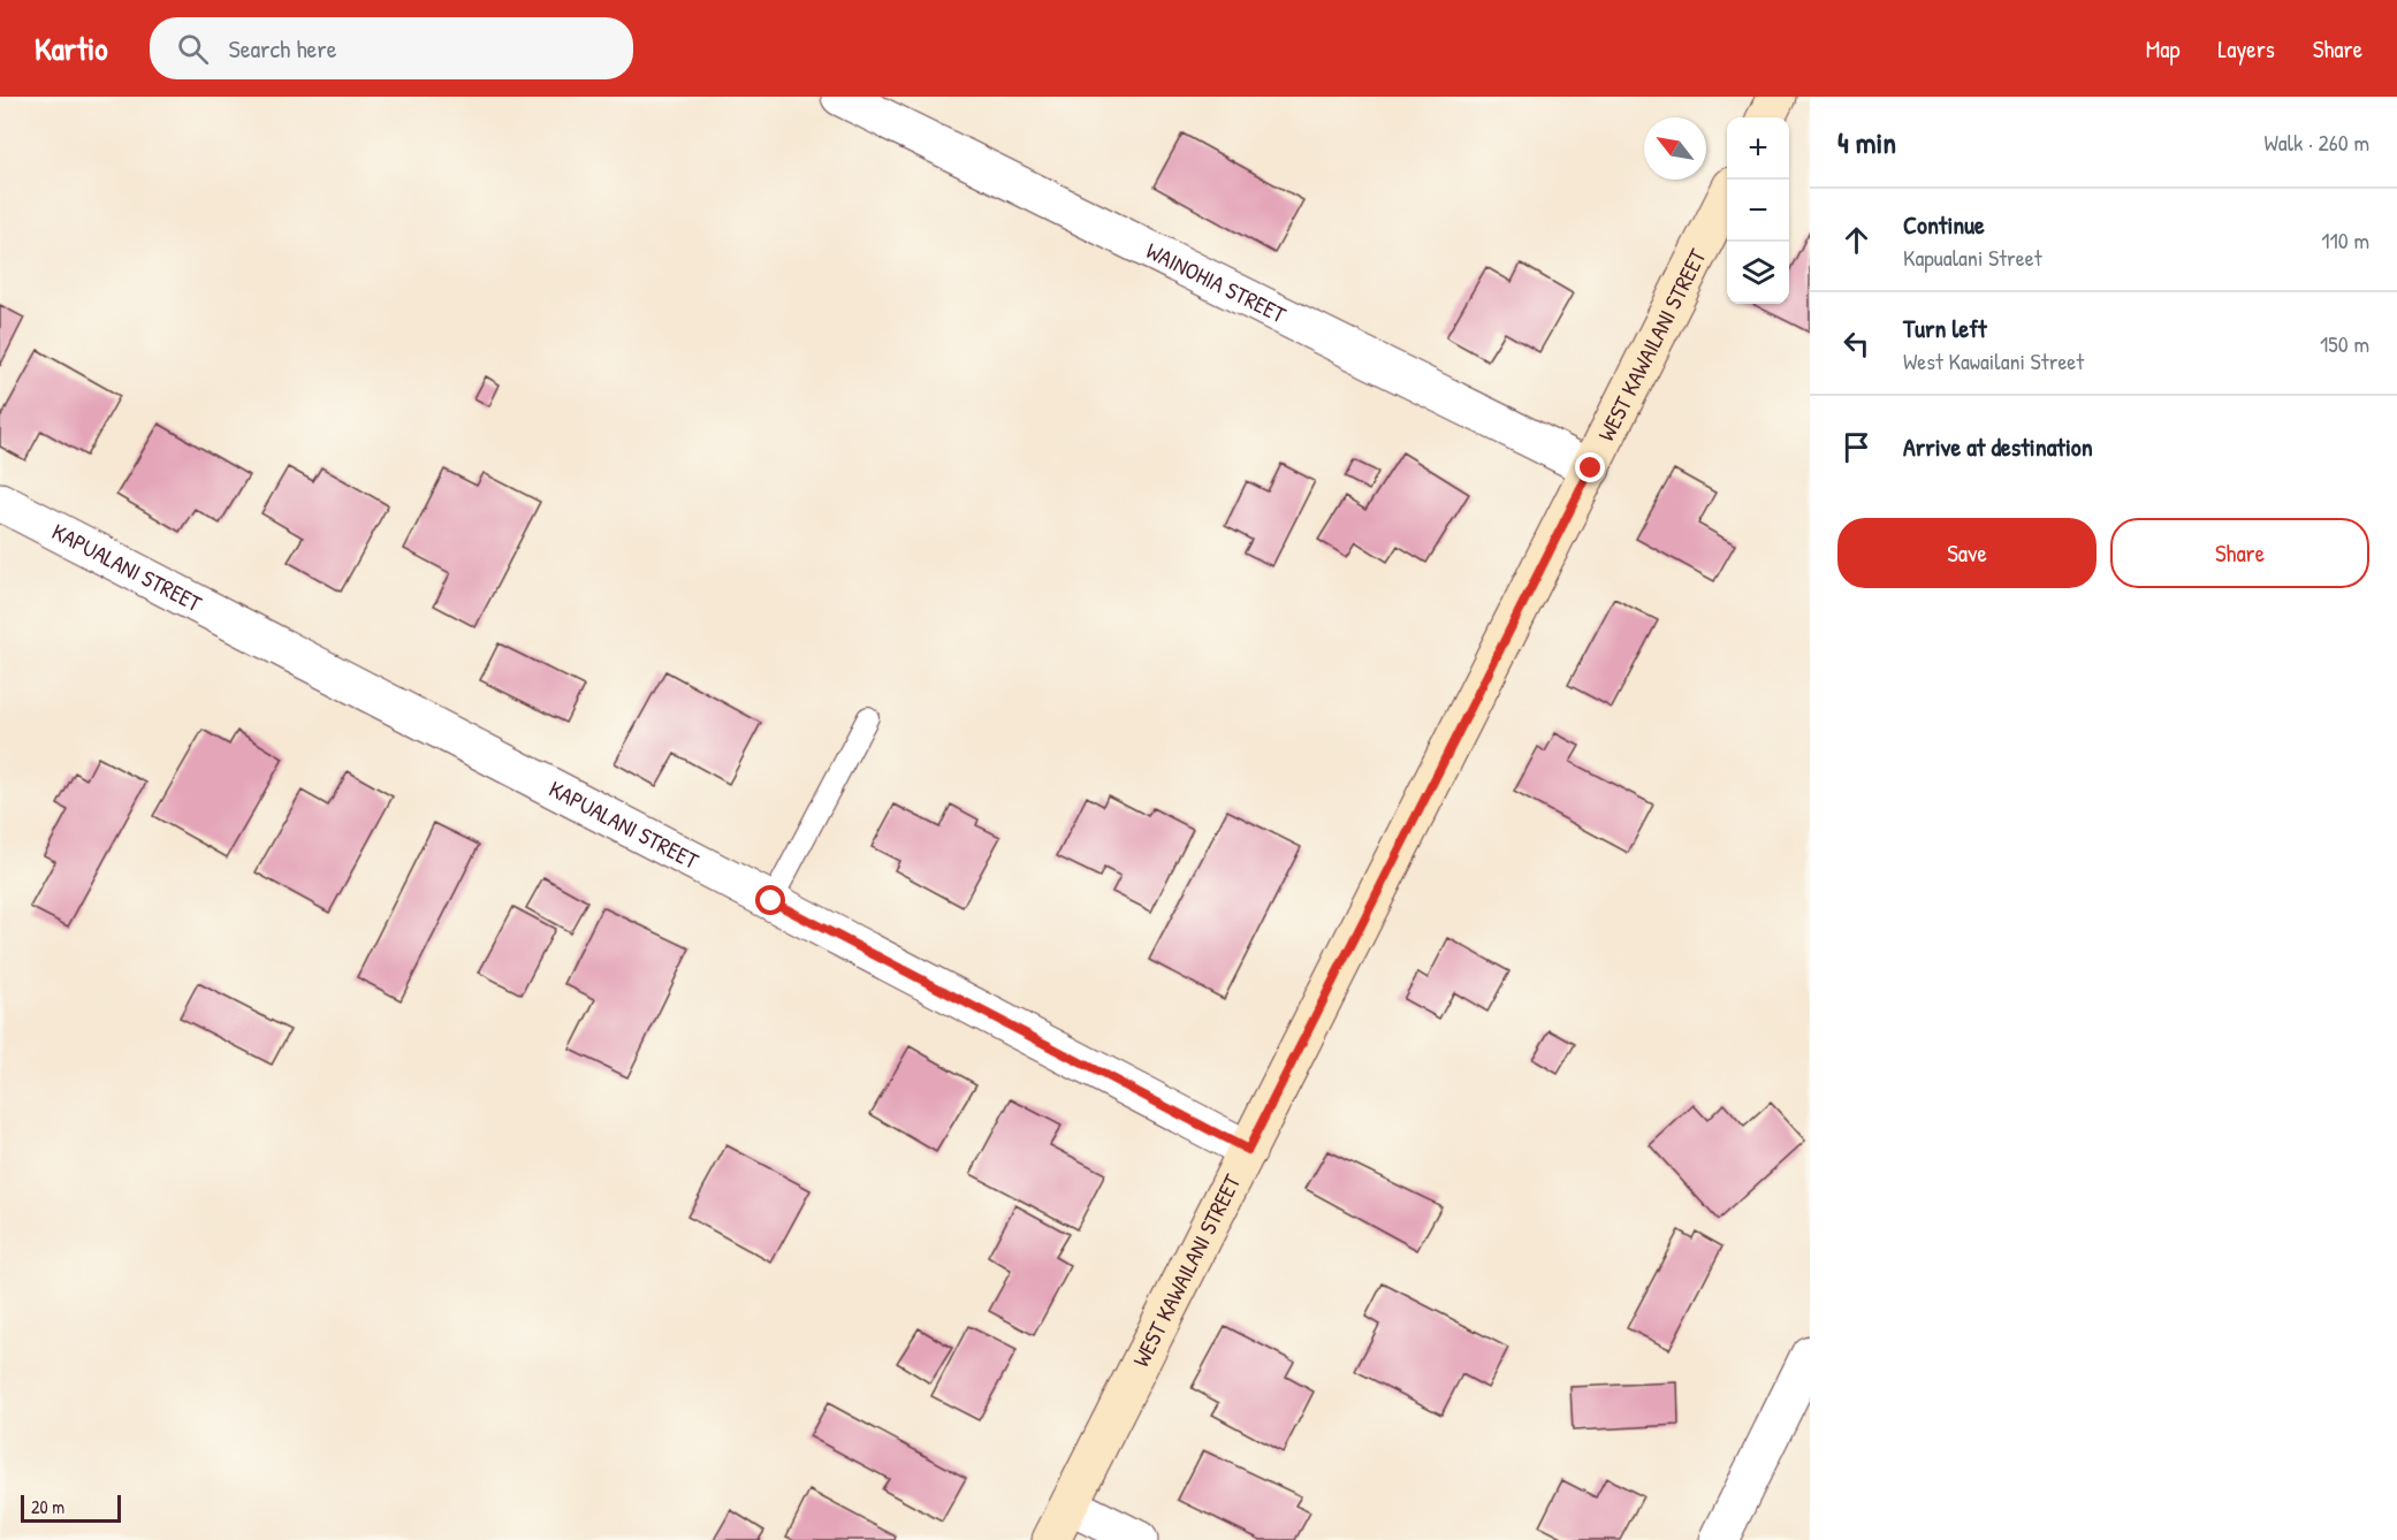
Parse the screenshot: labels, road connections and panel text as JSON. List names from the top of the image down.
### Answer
{
  "streets": {
    "street": ["WAINOHIA STREET", "WEST KAWAILANI STREET", "KAPUALANI STREET"]
  },
  "crossings": [
    ["WAINOHIA STREET", "WEST KAWAILANI STREET"],
    ["WEST KAWAILANI STREET", "KAPUALANI STREET"]
  ],
  "scale_bar": "20 m",
  "north": "top left",
  "page": {
    "header": "Kartio",
    "search": "Search here",
    "nav": ["Map", "Layers", "Share"],
    "heading": ["4 min", "Walk · 260 m"],
    "map_buttons": ["+", "−"],
    "list": [
      ["Continue", "Kapualani Street", "110 m"],
      ["Turn left", "West Kawailani Street", "150 m"],
      "Arrive at destination"
    ],
    "buttons": ["Save", "Share"],
    "scale": "20 m"
  }
}
